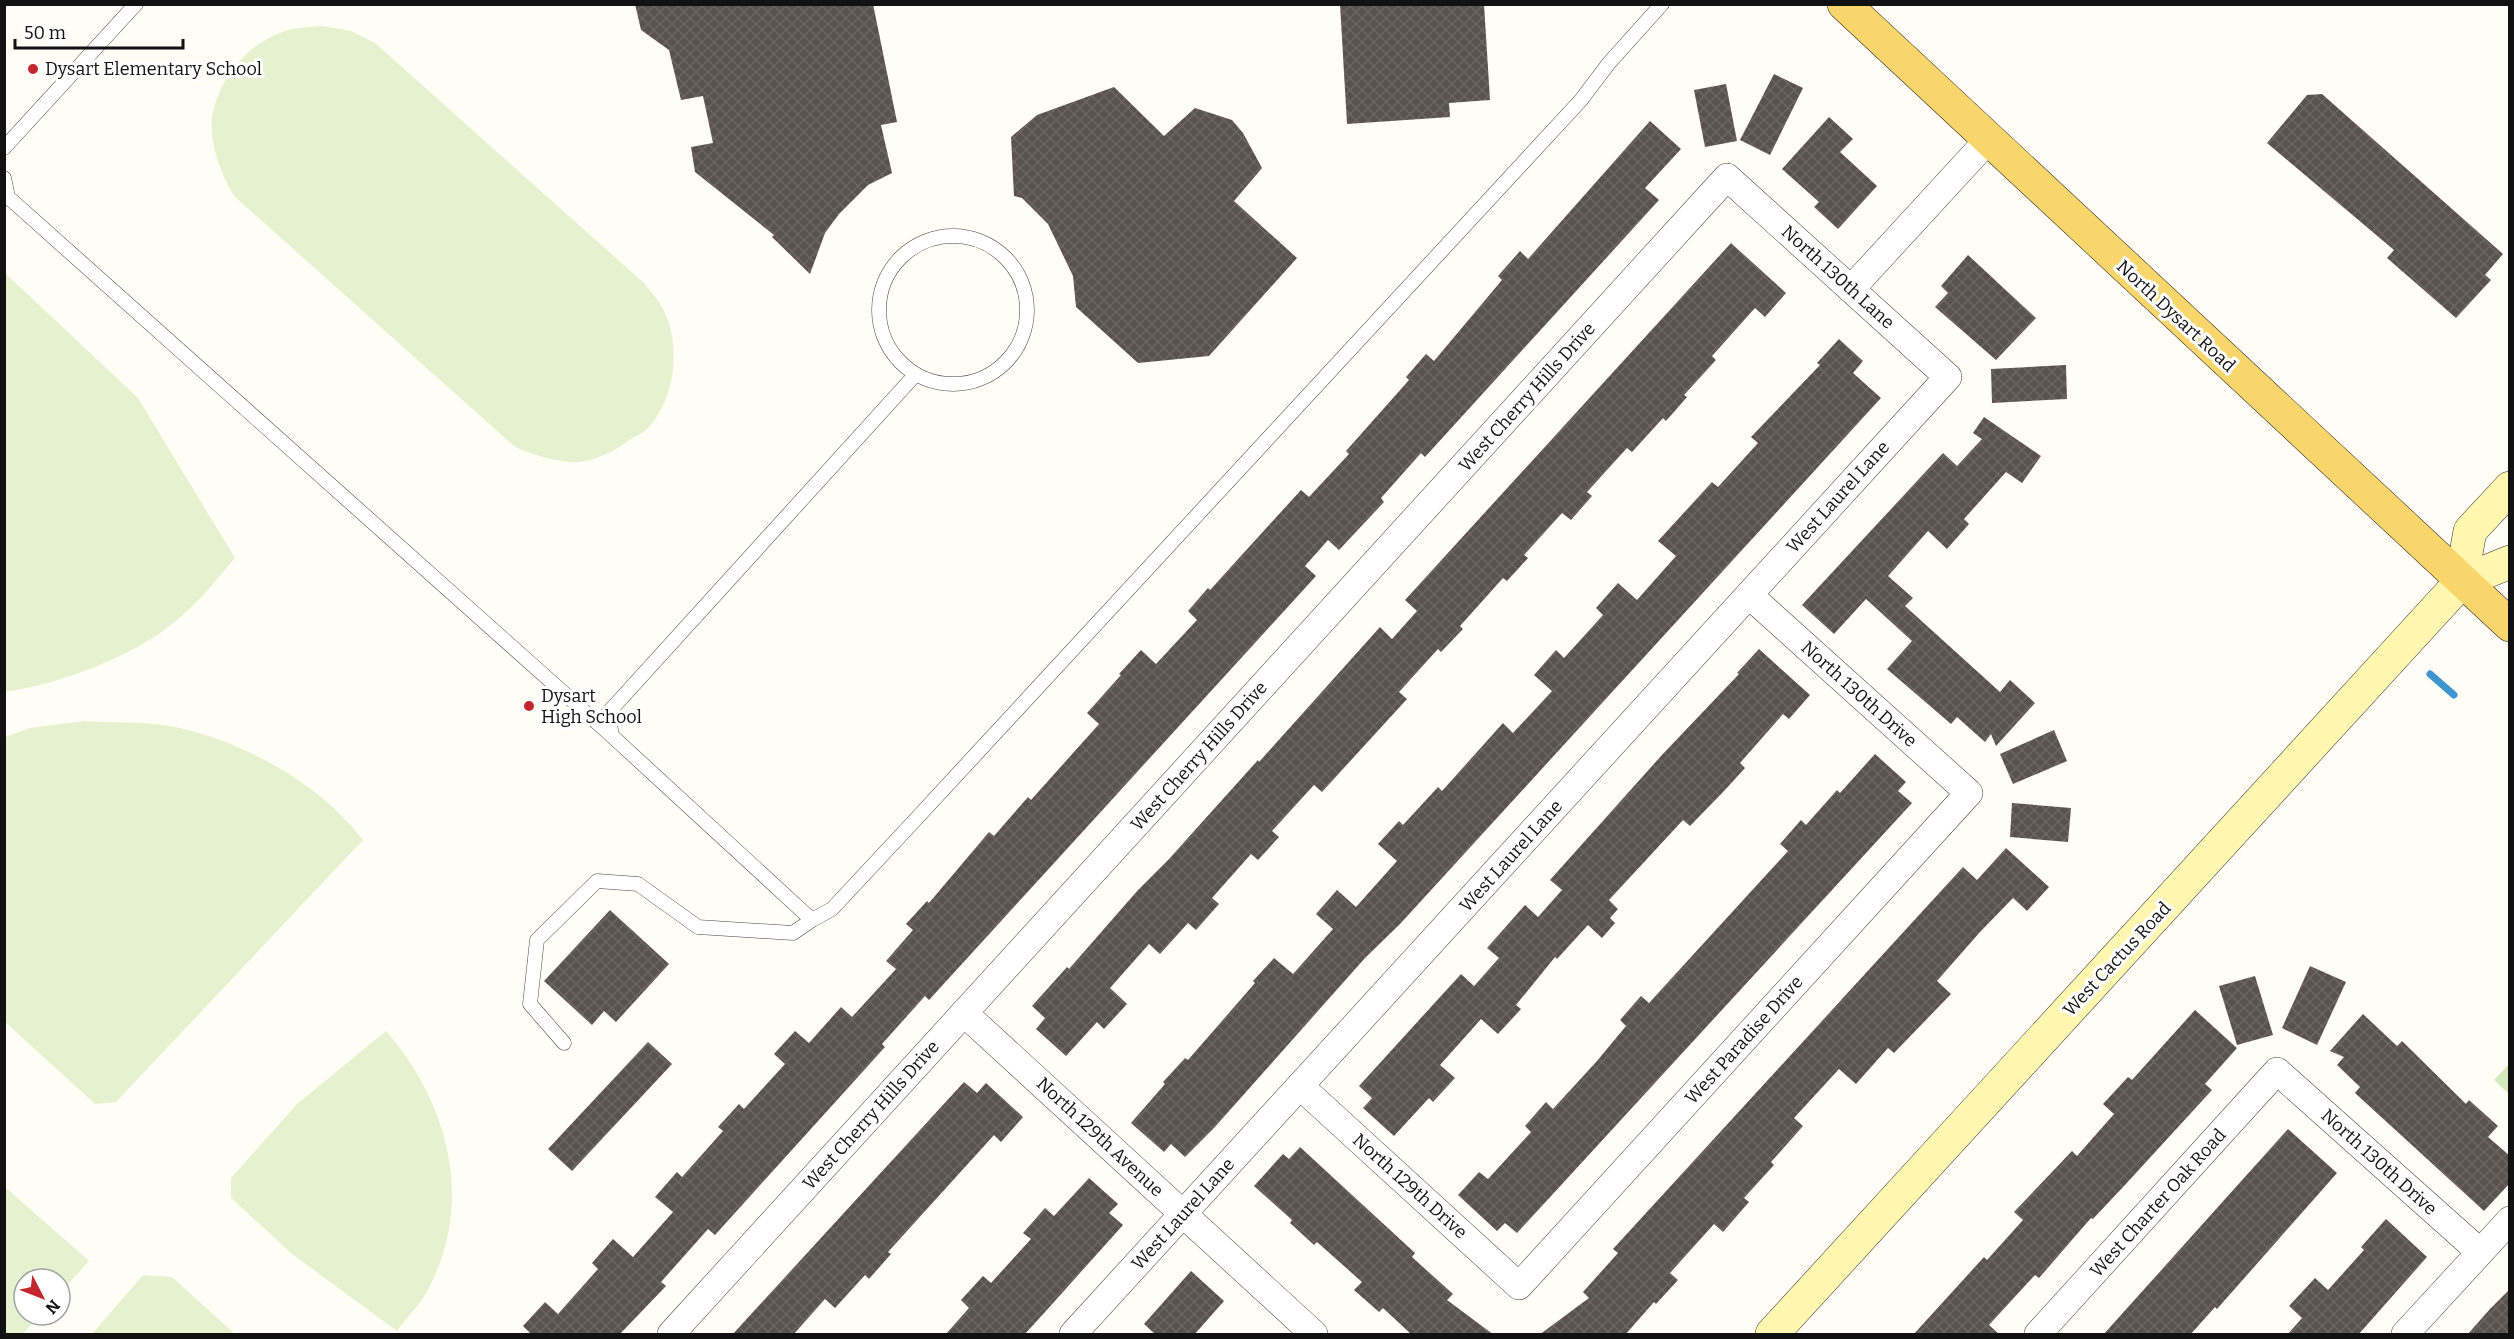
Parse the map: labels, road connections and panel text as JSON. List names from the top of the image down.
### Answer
{
  "streets": {
    "main road": ["North Dysart Road", "West Cactus Road"],
    "street": [
      "North 130th Lane",
      "West Cherry Hills Drive",
      "West Laurel Lane",
      "North 130th Drive",
      "West Paradise Drive",
      "North 129th Avenue",
      "North 129th Drive",
      "West Charter Oak Road"
    ]
  },
  "crossings": [
    ["North 130th Lane", "West Cherry Hills Drive"],
    ["North 130th Lane", "West Laurel Lane"],
    ["North Dysart Road", "West Cactus Road"],
    ["West Cherry Hills Drive", "North 129th Avenue"],
    ["West Laurel Lane", "North 130th Drive"],
    ["West Laurel Lane", "North 129th Avenue"],
    ["West Laurel Lane", "North 129th Drive"],
    ["North 130th Drive", "West Paradise Drive"],
    ["North 130th Drive", "West Charter Oak Road"],
    ["West Paradise Drive", "North 129th Drive"]
  ],
  "places": ["Dysart Elementary School", "Dysart High School"],
  "scale_bar": "50 m",
  "north": "bottom right"
}
